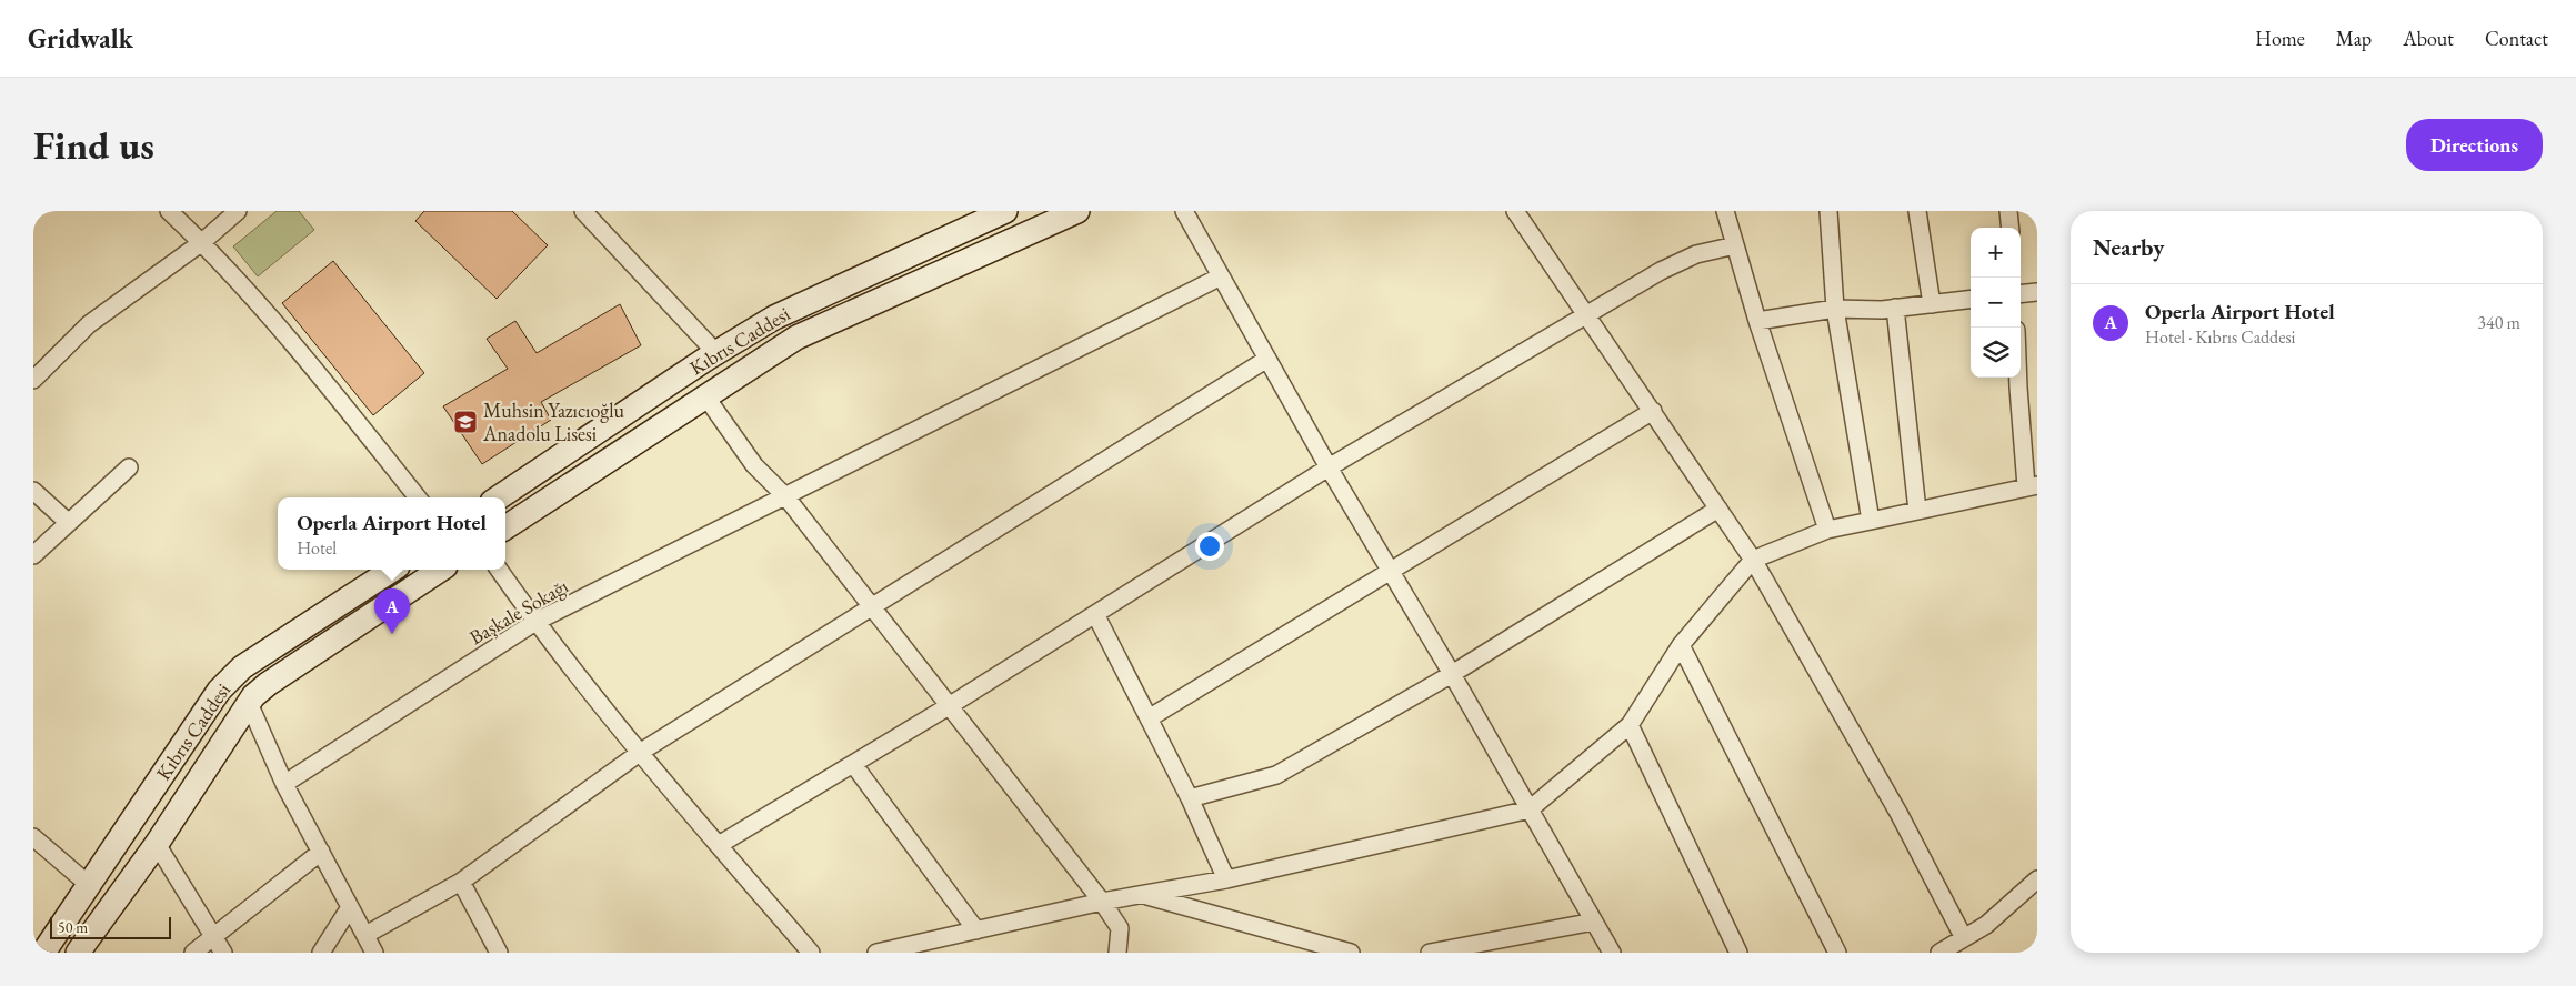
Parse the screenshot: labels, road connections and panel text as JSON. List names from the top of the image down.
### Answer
{
  "streets": {
    "main road": ["Kıbrıs Caddesi"],
    "street": ["Başkale Sokağı"]
  },
  "places": {
    "school or university": ["Muhsin Yazıcıoğlu Anadolu Lisesi"]
  },
  "scale_bar": "50 m",
  "page": {
    "header": "Gridwalk",
    "nav": [
      "Home",
      "Map",
      "About",
      "Contact"
    ],
    "buttons": "Directions",
    "title": "Find us",
    "heading": "Nearby",
    "map_buttons": ["+", "−"],
    "list": [
      {
        "mark": "A",
        "name": "Operla Airport Hotel",
        "note": "Hotel · Kıbrıs Caddesi",
        "value": "340 m"
      }
    ],
    "popup": ["Operla Airport Hotel", "Hotel"],
    "pins": "A",
    "scale": "50 m"
  }
}
